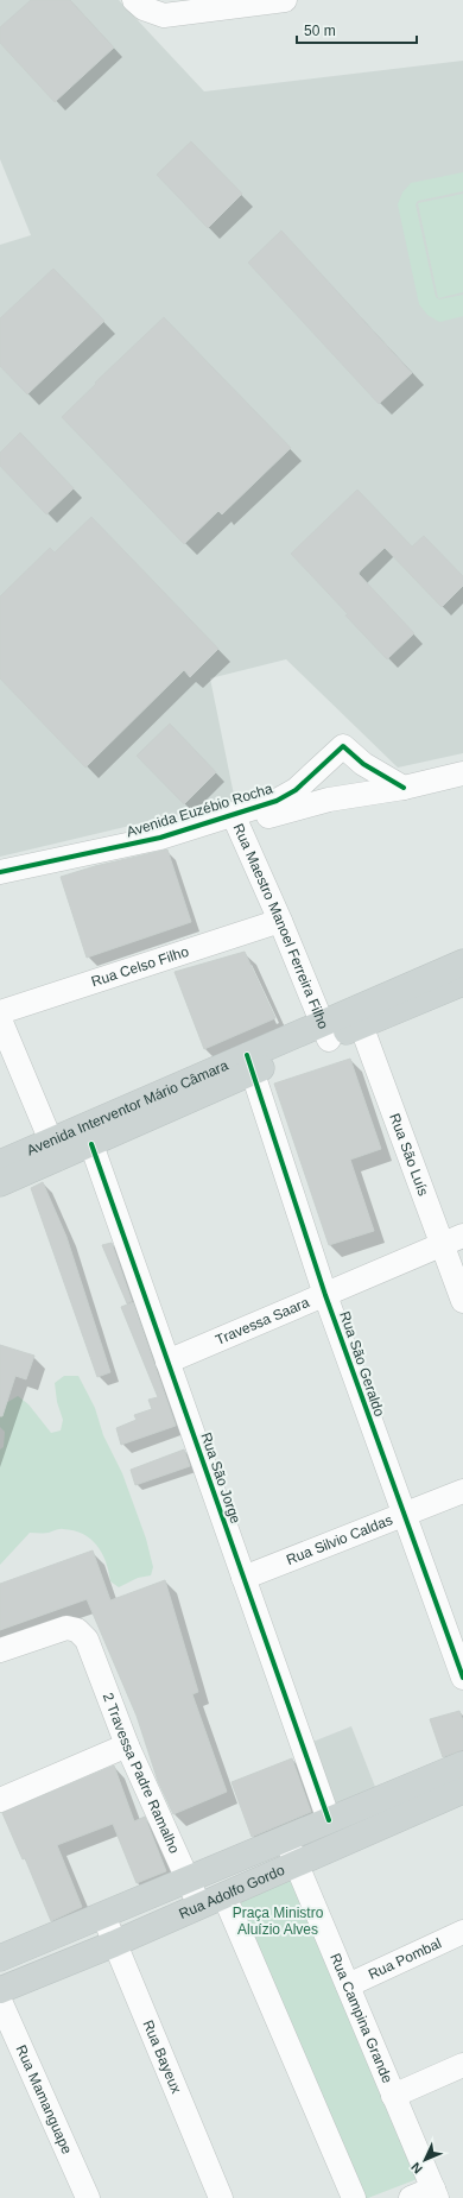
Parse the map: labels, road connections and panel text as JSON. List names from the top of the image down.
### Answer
{
  "streets": {
    "main road": ["Avenida Interventor Mário Câmara", "Rua Adolfo Gordo"],
    "street": [
      "Avenida Euzébio Rocha",
      "Rua Maestro Manoel Ferreira Filho",
      "Rua Celso Filho",
      "Rua São Luís",
      "Travessa Saara",
      "Rua São Geraldo",
      "Rua São Jorge",
      "Rua Silvio Caldas",
      "2 Travessa Padre Ramalho",
      "Rua Pombal",
      "Rua Campina Grande",
      "Rua Bayeux",
      "Rua Mamanguape"
    ]
  },
  "crossings": [
    ["Avenida Euzébio Rocha", "Rua Maestro Manoel Ferreira Filho"],
    ["Rua Maestro Manoel Ferreira Filho", "Rua Celso Filho"],
    ["Rua Maestro Manoel Ferreira Filho", "Avenida Interventor Mário Câmara"],
    ["Avenida Interventor Mário Câmara", "Rua São Luís"],
    ["Avenida Interventor Mário Câmara", "Rua São Geraldo"],
    ["Avenida Interventor Mário Câmara", "Rua São Jorge"],
    ["Rua São Luís", "Travessa Saara"],
    ["Travessa Saara", "Rua São Geraldo"],
    ["Travessa Saara", "Rua São Jorge"],
    ["Rua São Geraldo", "Rua Silvio Caldas"],
    ["Rua São Jorge", "Rua Silvio Caldas"],
    ["Rua São Jorge", "Rua Adolfo Gordo"],
    ["2 Travessa Padre Ramalho", "Rua Adolfo Gordo"],
    ["Rua Adolfo Gordo", "Rua Campina Grande"],
    ["Rua Adolfo Gordo", "Rua Bayeux"],
    ["Rua Pombal", "Rua Campina Grande"]
  ],
  "parks": ["Praça Ministro Aluízio Alves"],
  "scale_bar": "50 m",
  "north": "bottom left"
}
